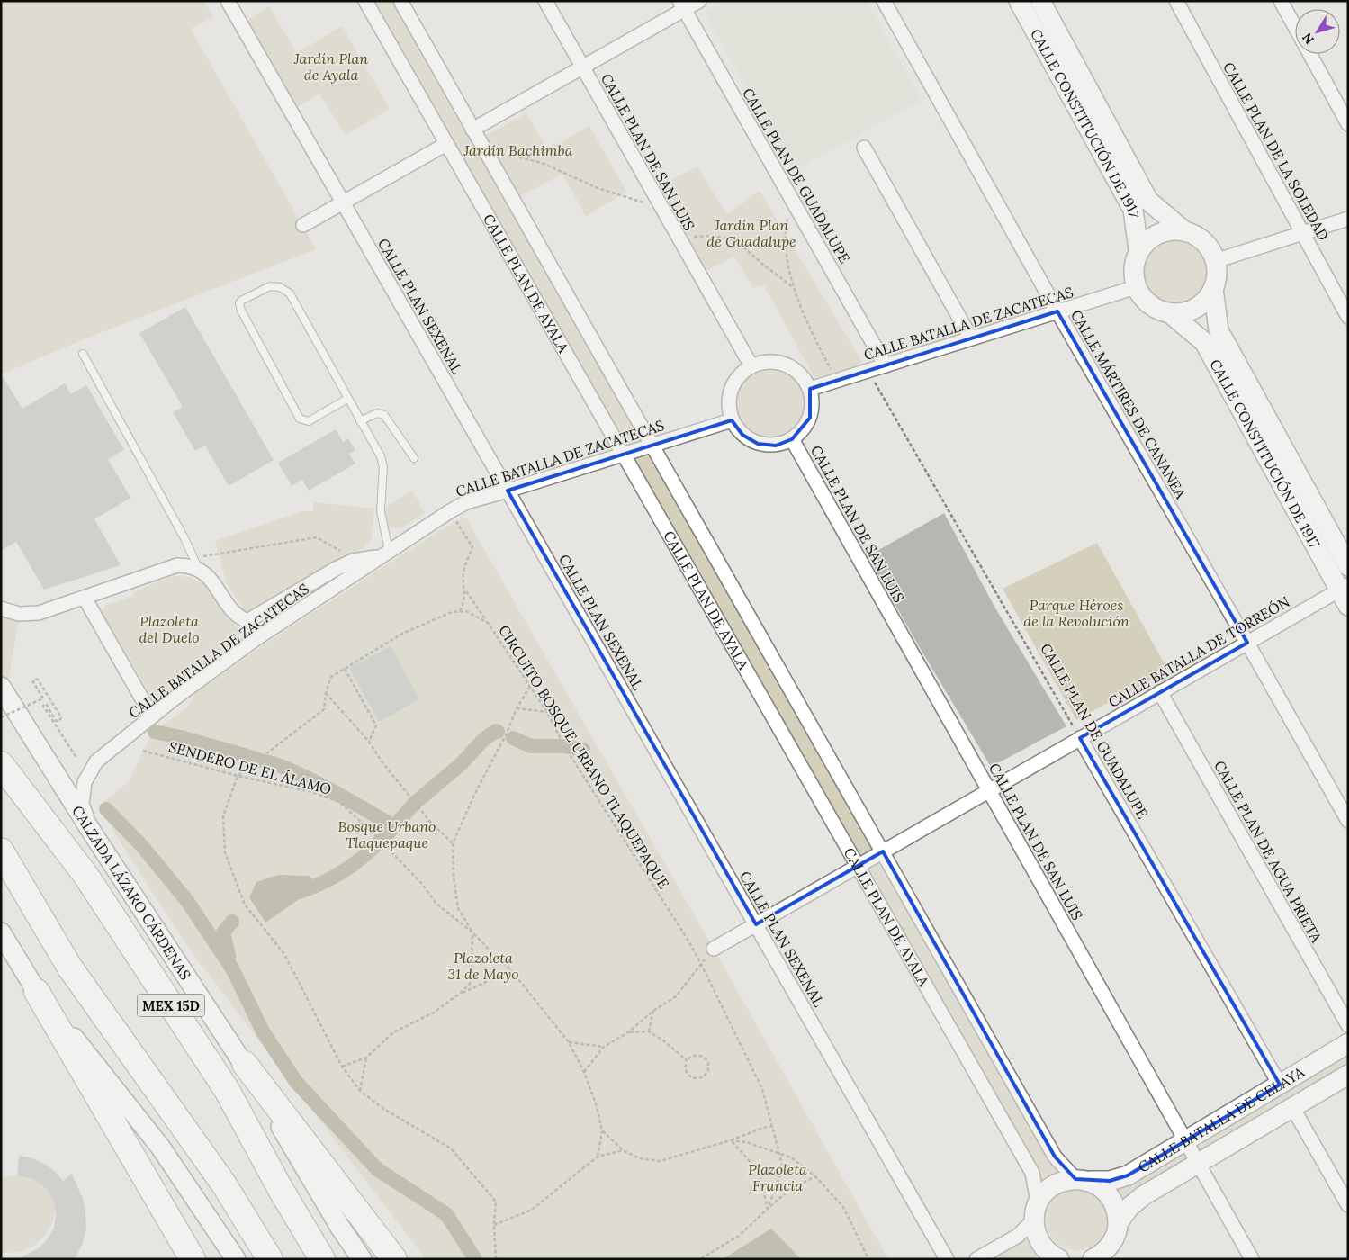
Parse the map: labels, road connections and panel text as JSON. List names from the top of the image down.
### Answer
{
  "streets": {
    "highway": ["CALZADA LÁZARO CÁRDENAS", "MEX 15D"],
    "street": [
      "CALLE CONSTITUCIÓN DE 1917",
      "CALLE PLAN DE LA SOLEDAD",
      "CALLE PLAN DE SAN LUIS",
      "CALLE PLAN DE GUADALUPE",
      "CALLE PLAN DE AYALA",
      "CALLE PLAN SEXENAL",
      "CALLE BATALLA DE ZACATECAS",
      "CALLE MÁRTIRES DE CANANEA",
      "CALLE BATALLA DE TORREÓN",
      "CALLE PLAN DE AGUA PRIETA",
      "CALLE BATALLA DE CELAYA"
    ],
    "path": ["CIRCUITO BOSQUE URBANO TLAQUEPAQUE", "SENDERO DE EL ÁLAMO"]
  },
  "crossings": [
    ["CALLE CONSTITUCIÓN DE 1917", "CALLE BATALLA DE ZACATECAS"],
    ["CALLE CONSTITUCIÓN DE 1917", "CALLE BATALLA DE TORREÓN"],
    ["CALLE PLAN DE SAN LUIS", "CALLE BATALLA DE ZACATECAS"],
    ["CALLE PLAN DE SAN LUIS", "CALLE BATALLA DE TORREÓN"],
    ["CALLE PLAN DE SAN LUIS", "CALLE BATALLA DE CELAYA"],
    ["CALLE PLAN DE GUADALUPE", "CALLE BATALLA DE ZACATECAS"],
    ["CALLE PLAN DE GUADALUPE", "CALLE BATALLA DE TORREÓN"],
    ["CALLE PLAN DE GUADALUPE", "CALLE BATALLA DE CELAYA"],
    ["CALLE PLAN DE AYALA", "CALLE BATALLA DE ZACATECAS"],
    ["CALLE PLAN DE AYALA", "CALLE BATALLA DE TORREÓN"],
    ["CALLE PLAN DE AYALA", "CALLE BATALLA DE CELAYA"],
    ["CALLE PLAN SEXENAL", "CALLE BATALLA DE ZACATECAS"],
    ["CALLE PLAN SEXENAL", "CALLE BATALLA DE TORREÓN"],
    ["CALLE BATALLA DE ZACATECAS", "CALLE MÁRTIRES DE CANANEA"],
    ["CALLE BATALLA DE ZACATECAS", "CALZADA LÁZARO CÁRDENAS"],
    ["CALLE MÁRTIRES DE CANANEA", "CALLE BATALLA DE TORREÓN"],
    ["CALLE BATALLA DE TORREÓN", "CALLE PLAN DE AGUA PRIETA"]
  ],
  "parks": [
    "Jardín Plan de Ayala",
    "Jardín Bachimba",
    "Jardín Plan de Guadalupe",
    "Parque Héroes de la Revolución",
    "Plazoleta del Duelo",
    "Bosque Urbano Tlaquepaque",
    "Plazoleta 31 de Mayo",
    "Plazoleta Francia"
  ],
  "north": "bottom left"
}
